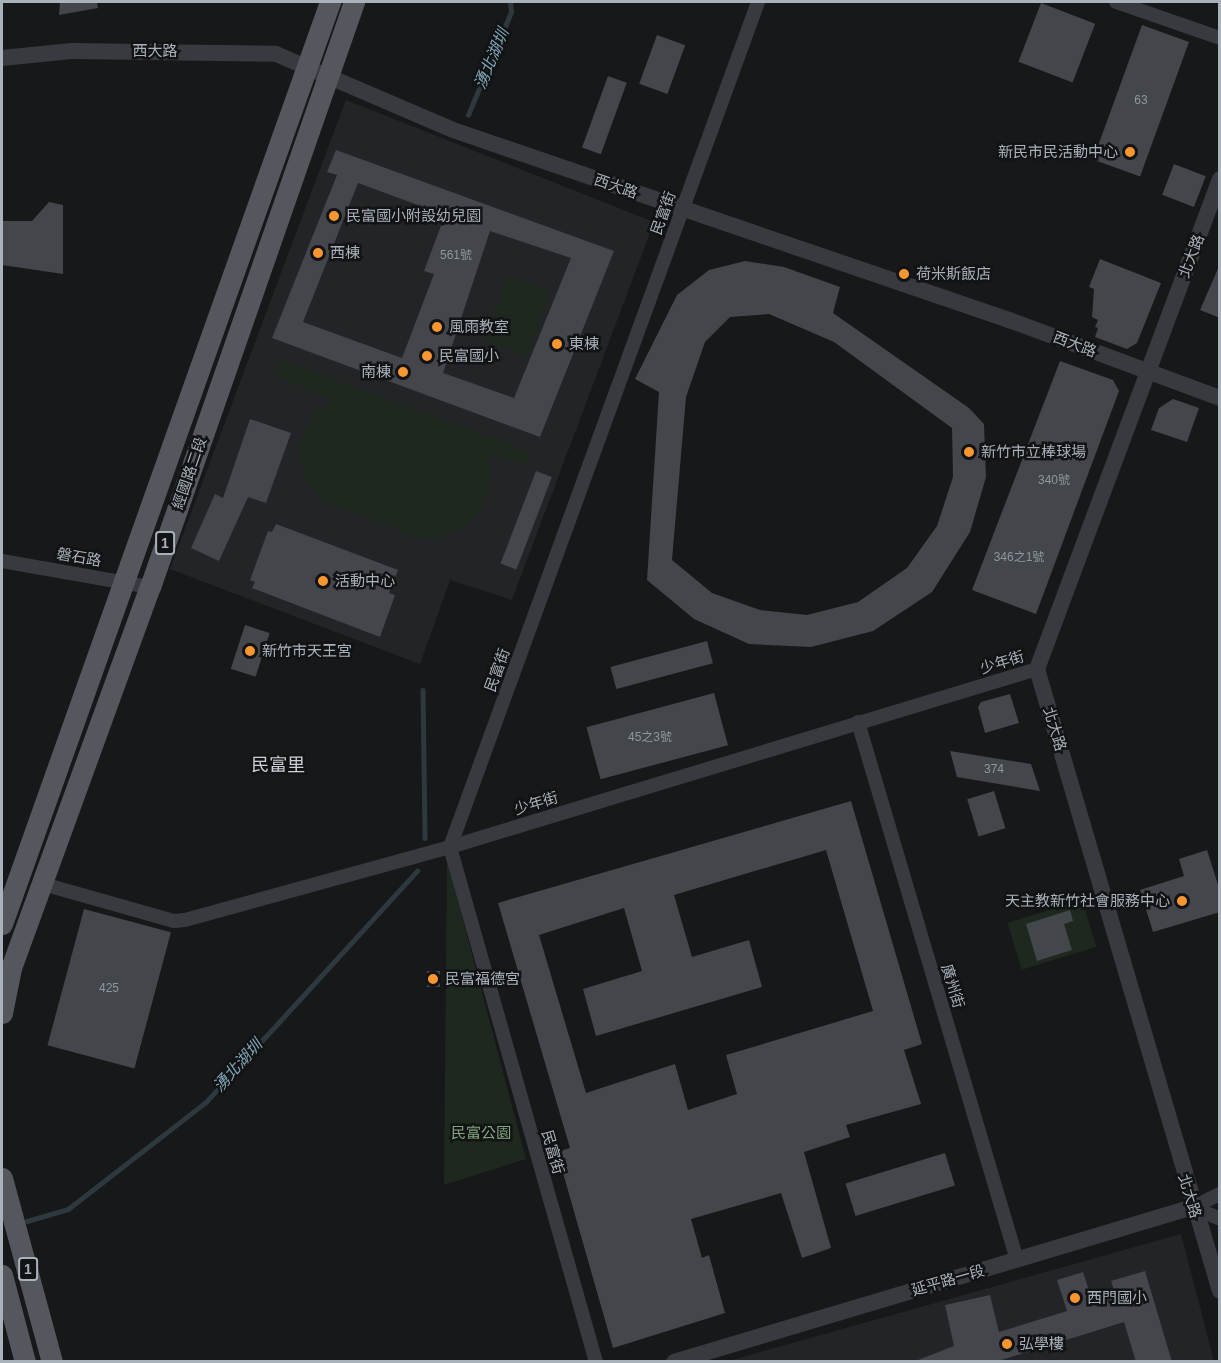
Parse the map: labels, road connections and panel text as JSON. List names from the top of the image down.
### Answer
{
  "streets": {
    "main road": ["經國路二段", "1"],
    "street": [
      "西大路",
      "民富街",
      "北大路",
      "磐石路",
      "少年街",
      "廣州街",
      "延平路一段"
    ]
  },
  "crossings": [
    ["西大路", "民富街"],
    ["西大路", "北大路"],
    ["西大路", "經國路二段"],
    ["民富街", "少年街"],
    ["北大路", "少年街"],
    ["北大路", "延平路一段"],
    ["經國路二段", "磐石路"],
    ["經國路二段", "少年街"],
    ["少年街", "廣州街"],
    ["廣州街", "延平路一段"]
  ],
  "districts": ["民富里"],
  "water": ["湧北湖圳"],
  "parks": ["民富公園"],
  "places": [
    "新民市民活動中心",
    "民富國小附設幼兒園",
    "西棟",
    "荷米斯飯店",
    "風雨教室",
    "東棟",
    "民富國小",
    "南棟",
    "新竹市立棒球場",
    "活動中心",
    "新竹市天王宮",
    "天主教新竹社會服務中心",
    "民富福德宮",
    "西門國小",
    "弘學樓"
  ],
  "house_numbers": [
    "63",
    "561號",
    "340號",
    "346之1號",
    "45之3號",
    "374",
    "425"
  ]
}
